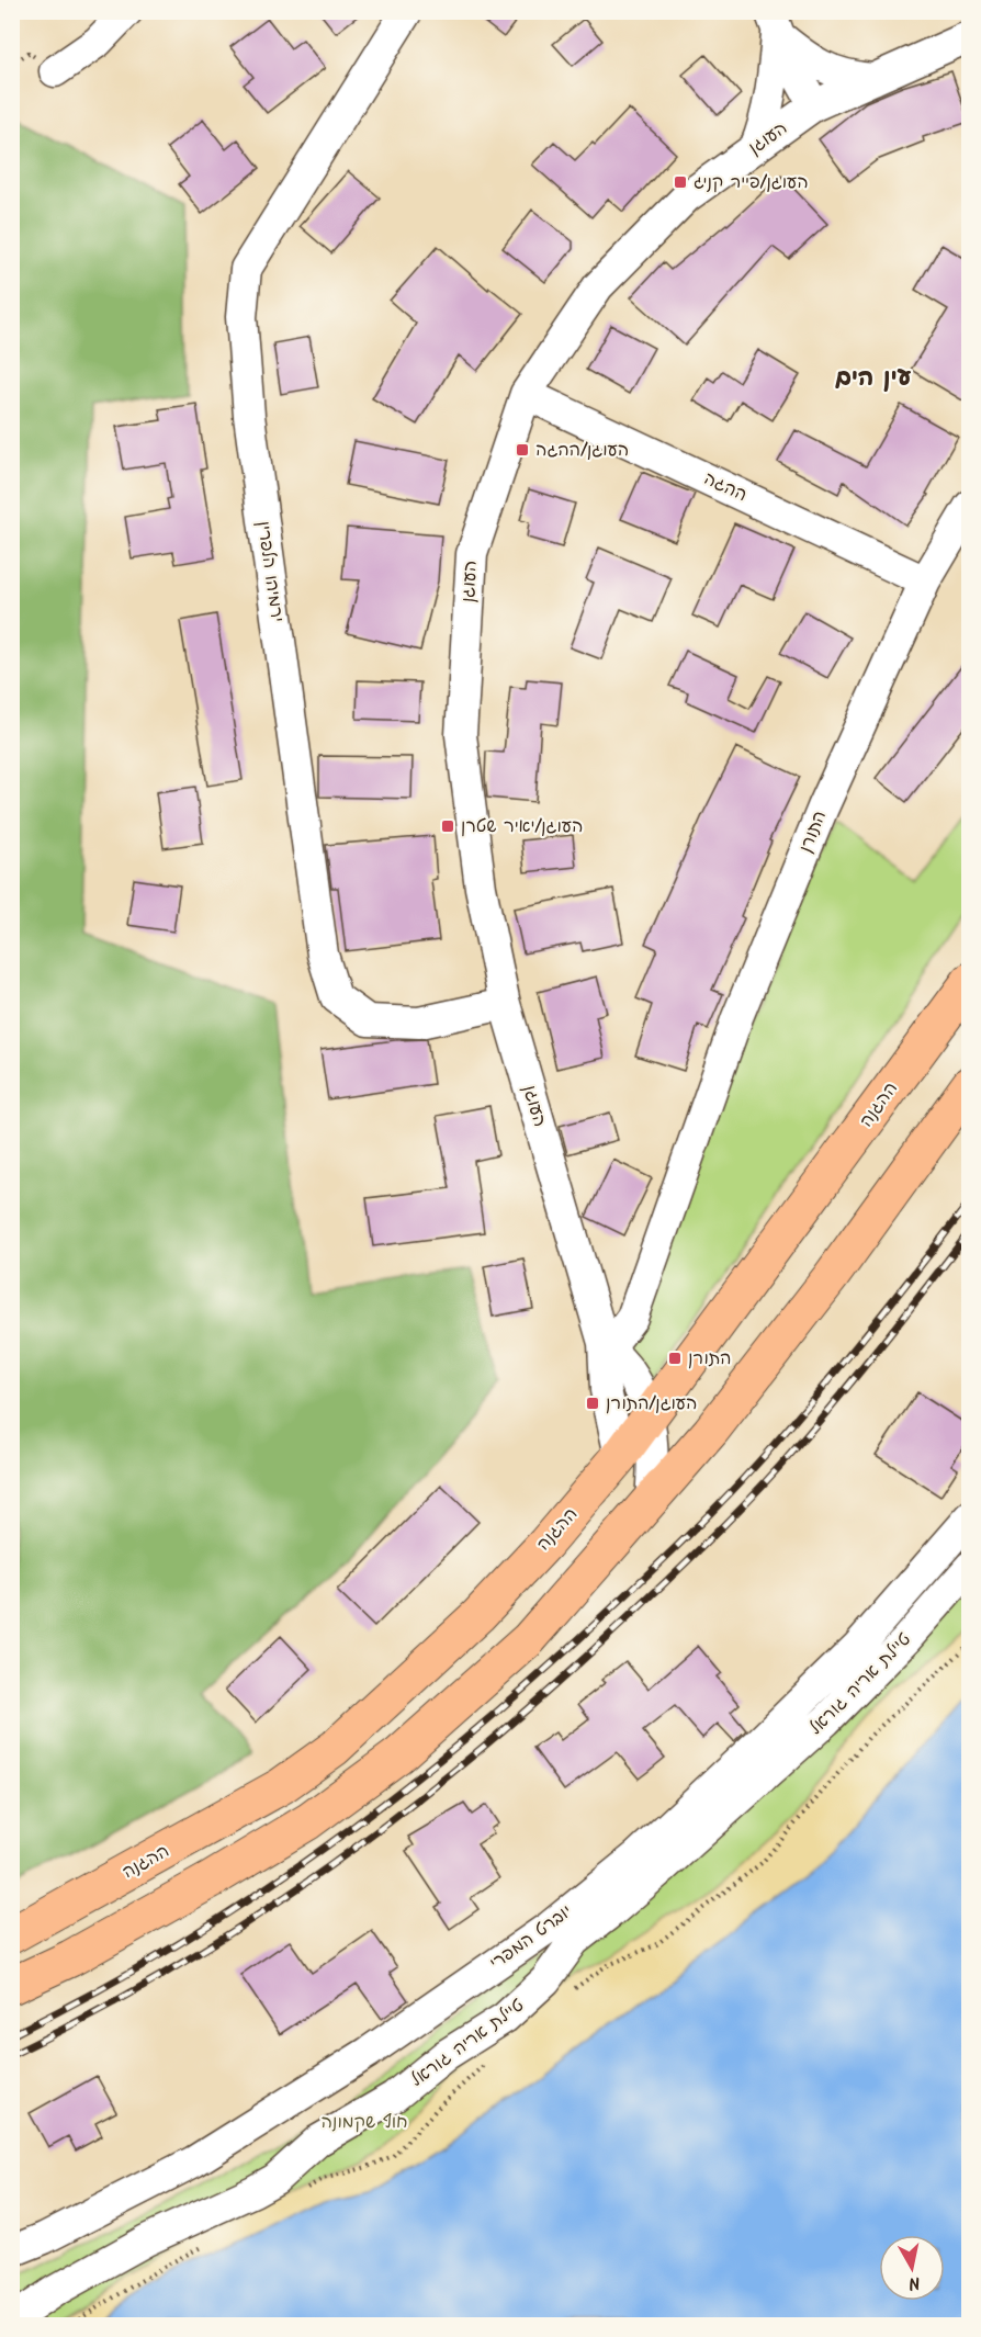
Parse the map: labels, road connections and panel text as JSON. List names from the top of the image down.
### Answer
{
  "streets": {
    "highway": ["ההגנה"],
    "street": [
      "העוגן",
      "ההגה",
      "ירמיהו הלפרין",
      "התורן",
      "טיילת אריה גוראל",
      "יוברט המפרי"
    ]
  },
  "crossings": [
    ["העוגן", "ההגה"],
    ["העוגן", "ירמיהו הלפרין"],
    ["העוגן", "התורן"],
    ["העוגן", "ההגנה"],
    ["ההגה", "התורן"]
  ],
  "districts": ["עין הים"],
  "parks": ["חוף שקמונה"],
  "places": {
    "transit": [
      "העוגן/פייר קניג",
      "העוגן/ההגה",
      "העוגן/יאיר שטרן",
      "התורן",
      "העוגן/התורן"
    ]
  },
  "north": "bottom"
}
